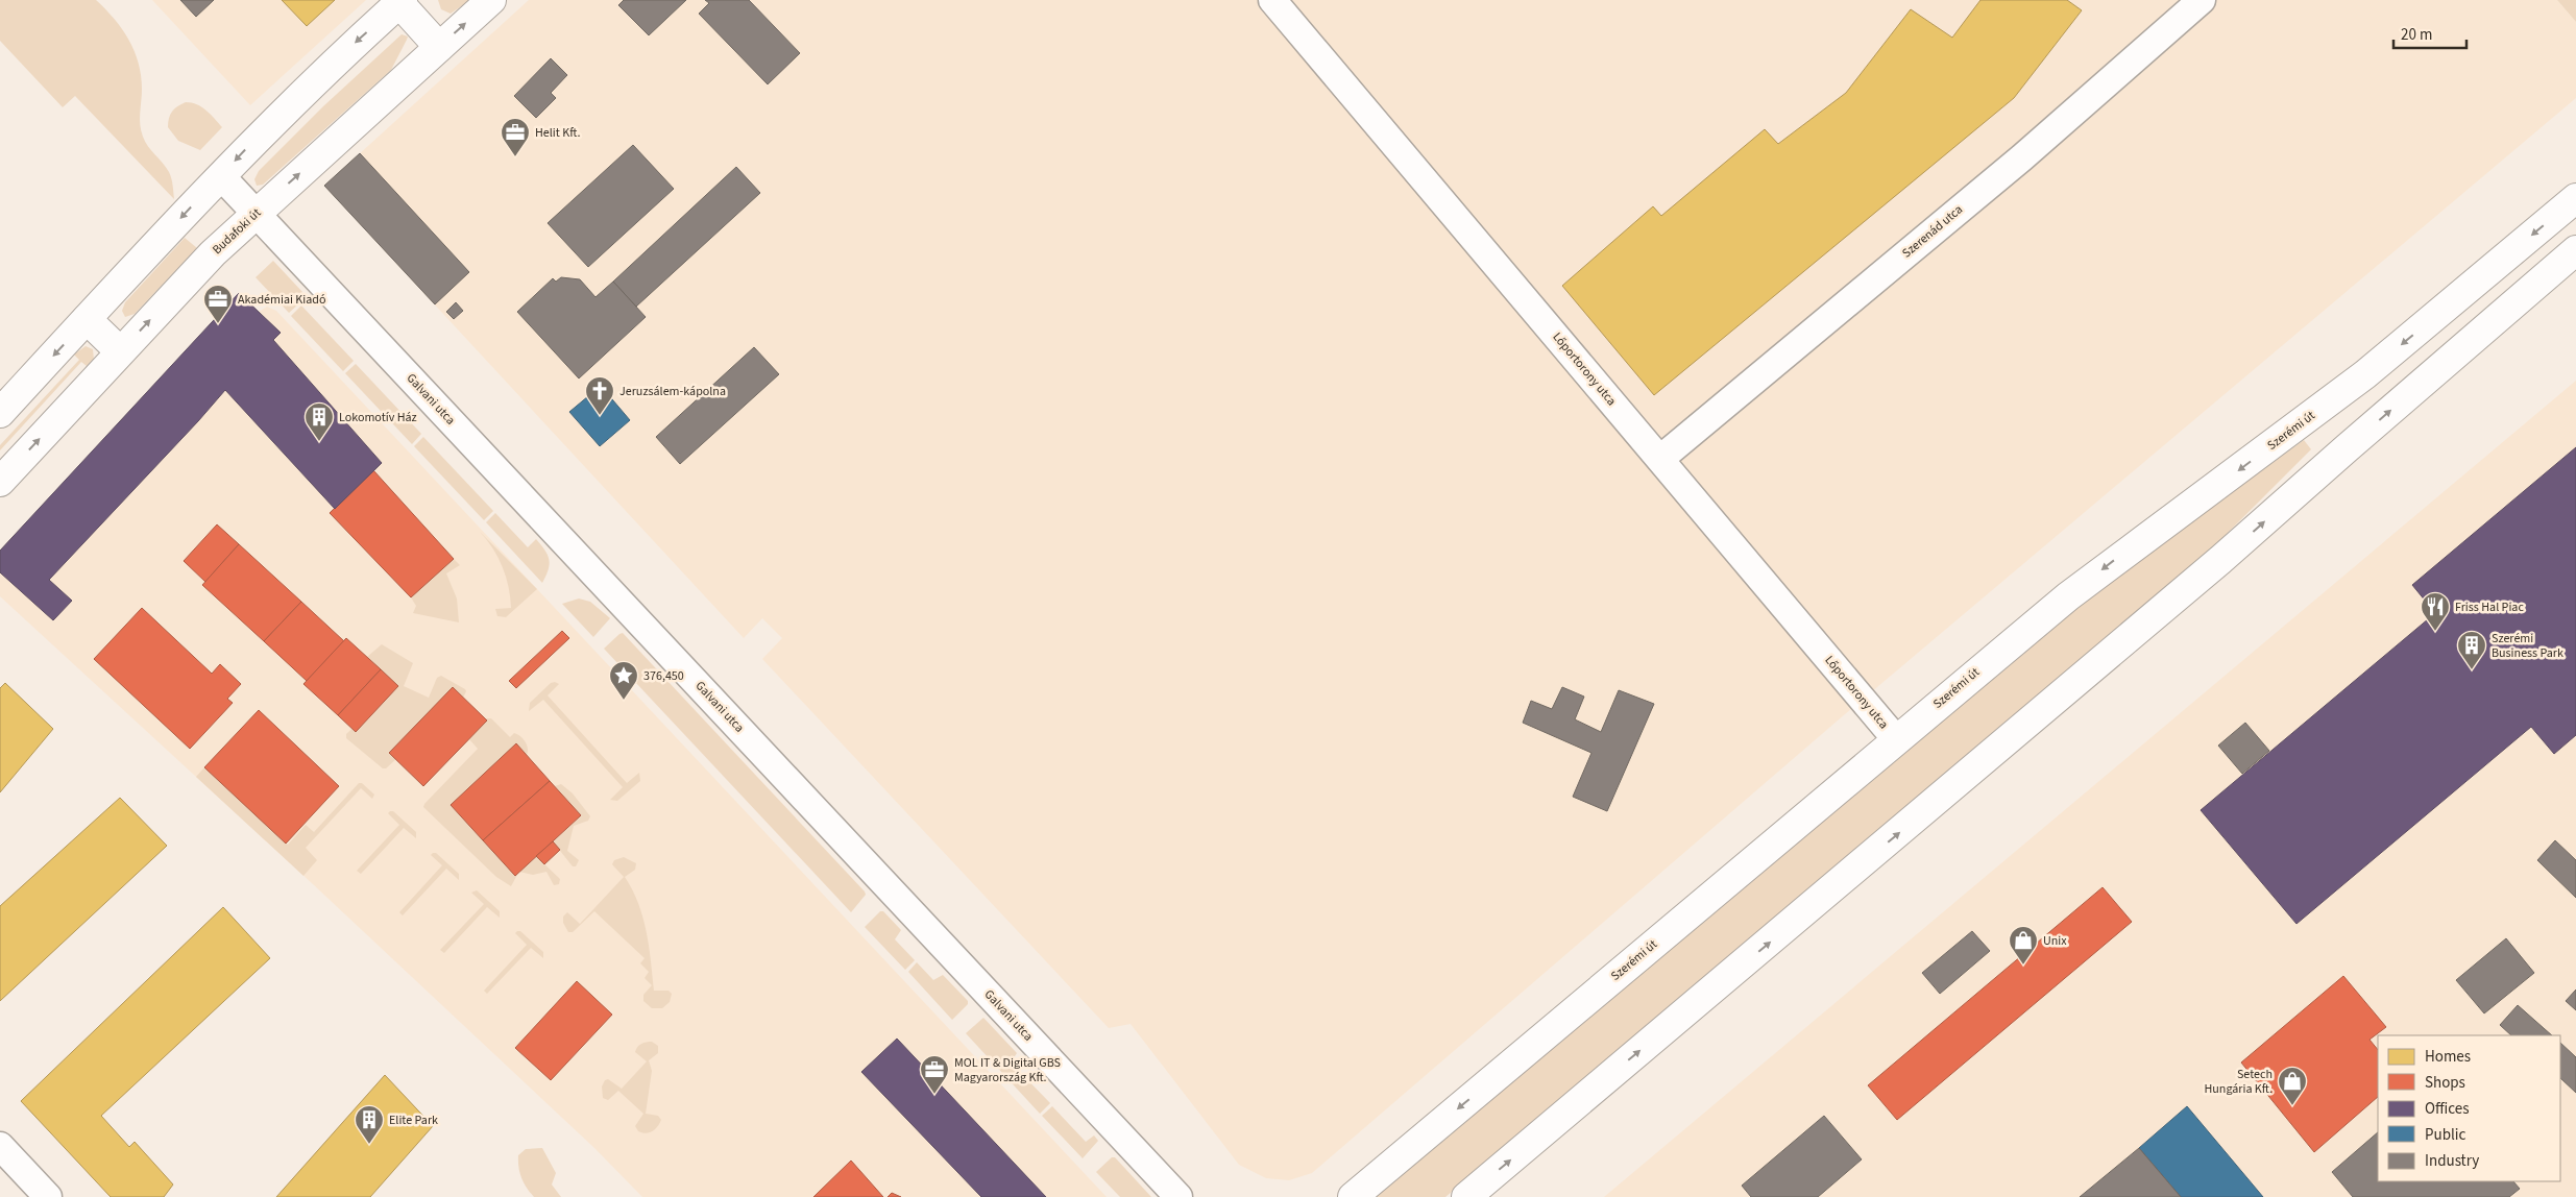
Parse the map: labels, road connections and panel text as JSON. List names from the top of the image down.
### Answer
{
  "streets": {
    "main road": ["Budafoki út", "Szerémi út"],
    "street": ["Szerenád utca", "Lőportorony utca", "Galvani utca"]
  },
  "crossings": [
    ["Budafoki út", "Galvani utca"],
    ["Szerenád utca", "Lőportorony utca"],
    ["Lőportorony utca", "Szerémi út"]
  ],
  "places": {
    "office": ["Helit Kft.", "Akadémiai Kiadó", "MOL IT & Digital GBS Magyarország Kft."],
    "church": ["Jeruzsálem-kápolna"],
    "building": ["Lokomotív Ház", "Szerémi Business Park", "Elite Park"],
    "restaurant": ["Friss Hal Piac"],
    "place": ["376,450"],
    "shop": ["Unix", "Setech Hungária Kft."]
  },
  "legend": [
    "Homes",
    "Shops",
    "Offices",
    "Public",
    "Industry"
  ],
  "scale_bar": "20 m"
}
